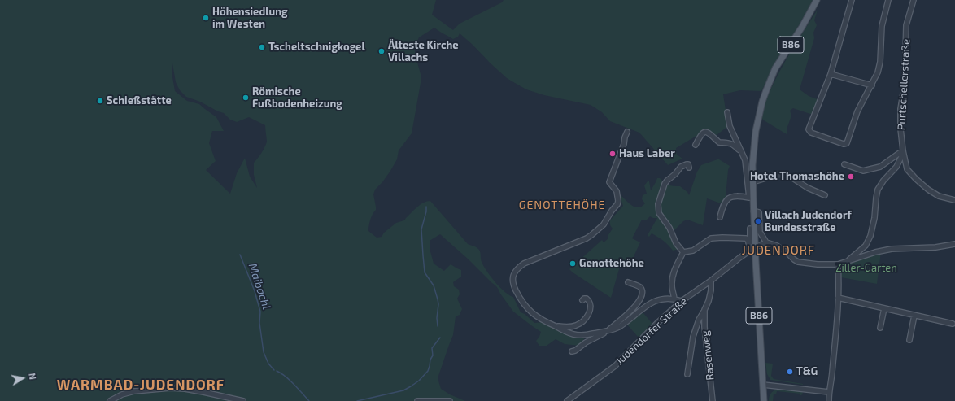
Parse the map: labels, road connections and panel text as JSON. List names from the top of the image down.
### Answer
{
  "streets": {
    "main road": ["B86"],
    "street": ["Purtschellerstraße", "Judendorfer Straße", "Rasenweg"]
  },
  "crossings": [
    ["B86", "Judendorfer Straße"],
    ["Judendorfer Straße", "Rasenweg"]
  ],
  "districts": ["GENOTTEHÖHE", "JUDENDORF", "WARMBAD-JUDENDORF"],
  "water": ["Maibachl"],
  "parks": ["Ziller-Garten"],
  "places": [
    "Höhensiedlung im Westen",
    "Tscheltschnigkogel",
    "Älteste Kirche Villachs",
    "Römische Fußbodenheizung",
    "Schießstätte",
    "Haus Laber",
    "Hotel Thomashöhe",
    "Villach Judendorf Bundesstraße",
    "Genottehöhe",
    "T&G"
  ],
  "north": "right"
}
